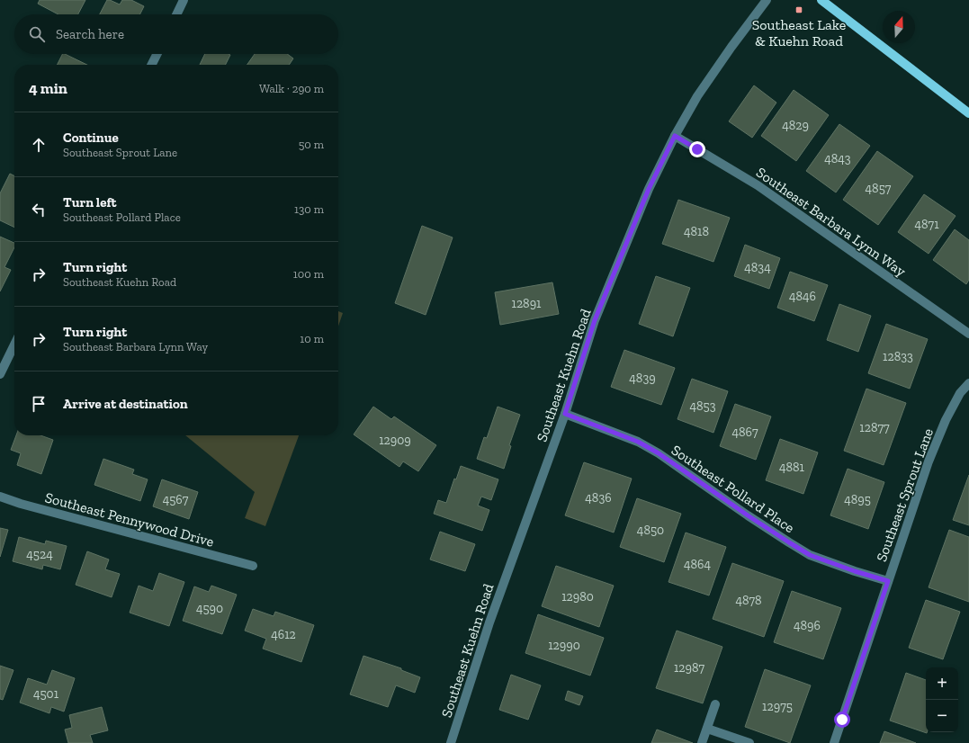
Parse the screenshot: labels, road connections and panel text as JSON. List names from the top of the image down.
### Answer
{
  "streets": {
    "street": [
      "Southeast Barbara Lynn Way",
      "Southeast Kuehn Road",
      "Southeast Pollard Place",
      "Southeast Sprout Lane",
      "Southeast Pennywood Drive"
    ]
  },
  "crossings": [
    ["Southeast Barbara Lynn Way", "Southeast Kuehn Road"],
    ["Southeast Kuehn Road", "Southeast Pollard Place"],
    ["Southeast Pollard Place", "Southeast Sprout Lane"]
  ],
  "places": {
    "transit": ["Southeast Lake & Kuehn Road"]
  },
  "house_numbers": [
    "4829",
    "4843",
    "4857",
    "4871",
    "4818",
    "4834",
    "4846",
    "12891",
    "12833",
    "4839",
    "4853",
    "12877",
    "4867",
    "12909",
    "4881",
    "4836",
    "4567",
    "4895",
    "4850",
    "4524",
    "4864",
    "12980",
    "4878",
    "4590",
    "4896",
    "4612",
    "12990",
    "12987",
    "4501",
    "12975"
  ],
  "north": "top",
  "page": {
    "search": "Search here",
    "heading": ["4 min", "Walk · 290 m"],
    "list": [
      ["Continue", "Southeast Sprout Lane", "50 m"],
      ["Turn left", "Southeast Pollard Place", "130 m"],
      ["Turn right", "Southeast Kuehn Road", "100 m"],
      ["Turn right", "Southeast Barbara Lynn Way", "10 m"],
      "Arrive at destination"
    ],
    "map_buttons": ["+", "−"]
  }
}
